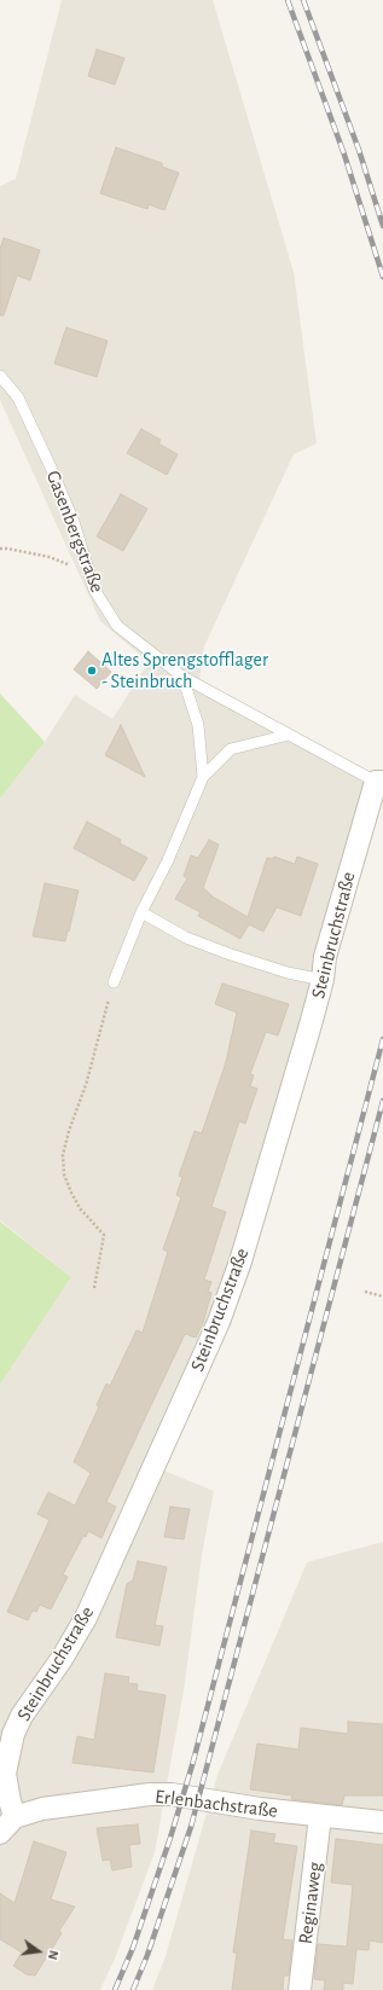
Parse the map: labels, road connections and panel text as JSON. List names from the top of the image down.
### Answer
{
  "streets": {
    "street": ["Steinbruchstraße", "Erlenbachstraße", "Reginaweg"],
    "lane": ["Gasenbergstraße"]
  },
  "crossings": [
    ["Gasenbergstraße", "Steinbruchstraße"],
    ["Steinbruchstraße", "Erlenbachstraße"],
    ["Erlenbachstraße", "Reginaweg"]
  ],
  "places": ["Altes Sprengstofflager - Steinbruch"],
  "north": "right"
}
